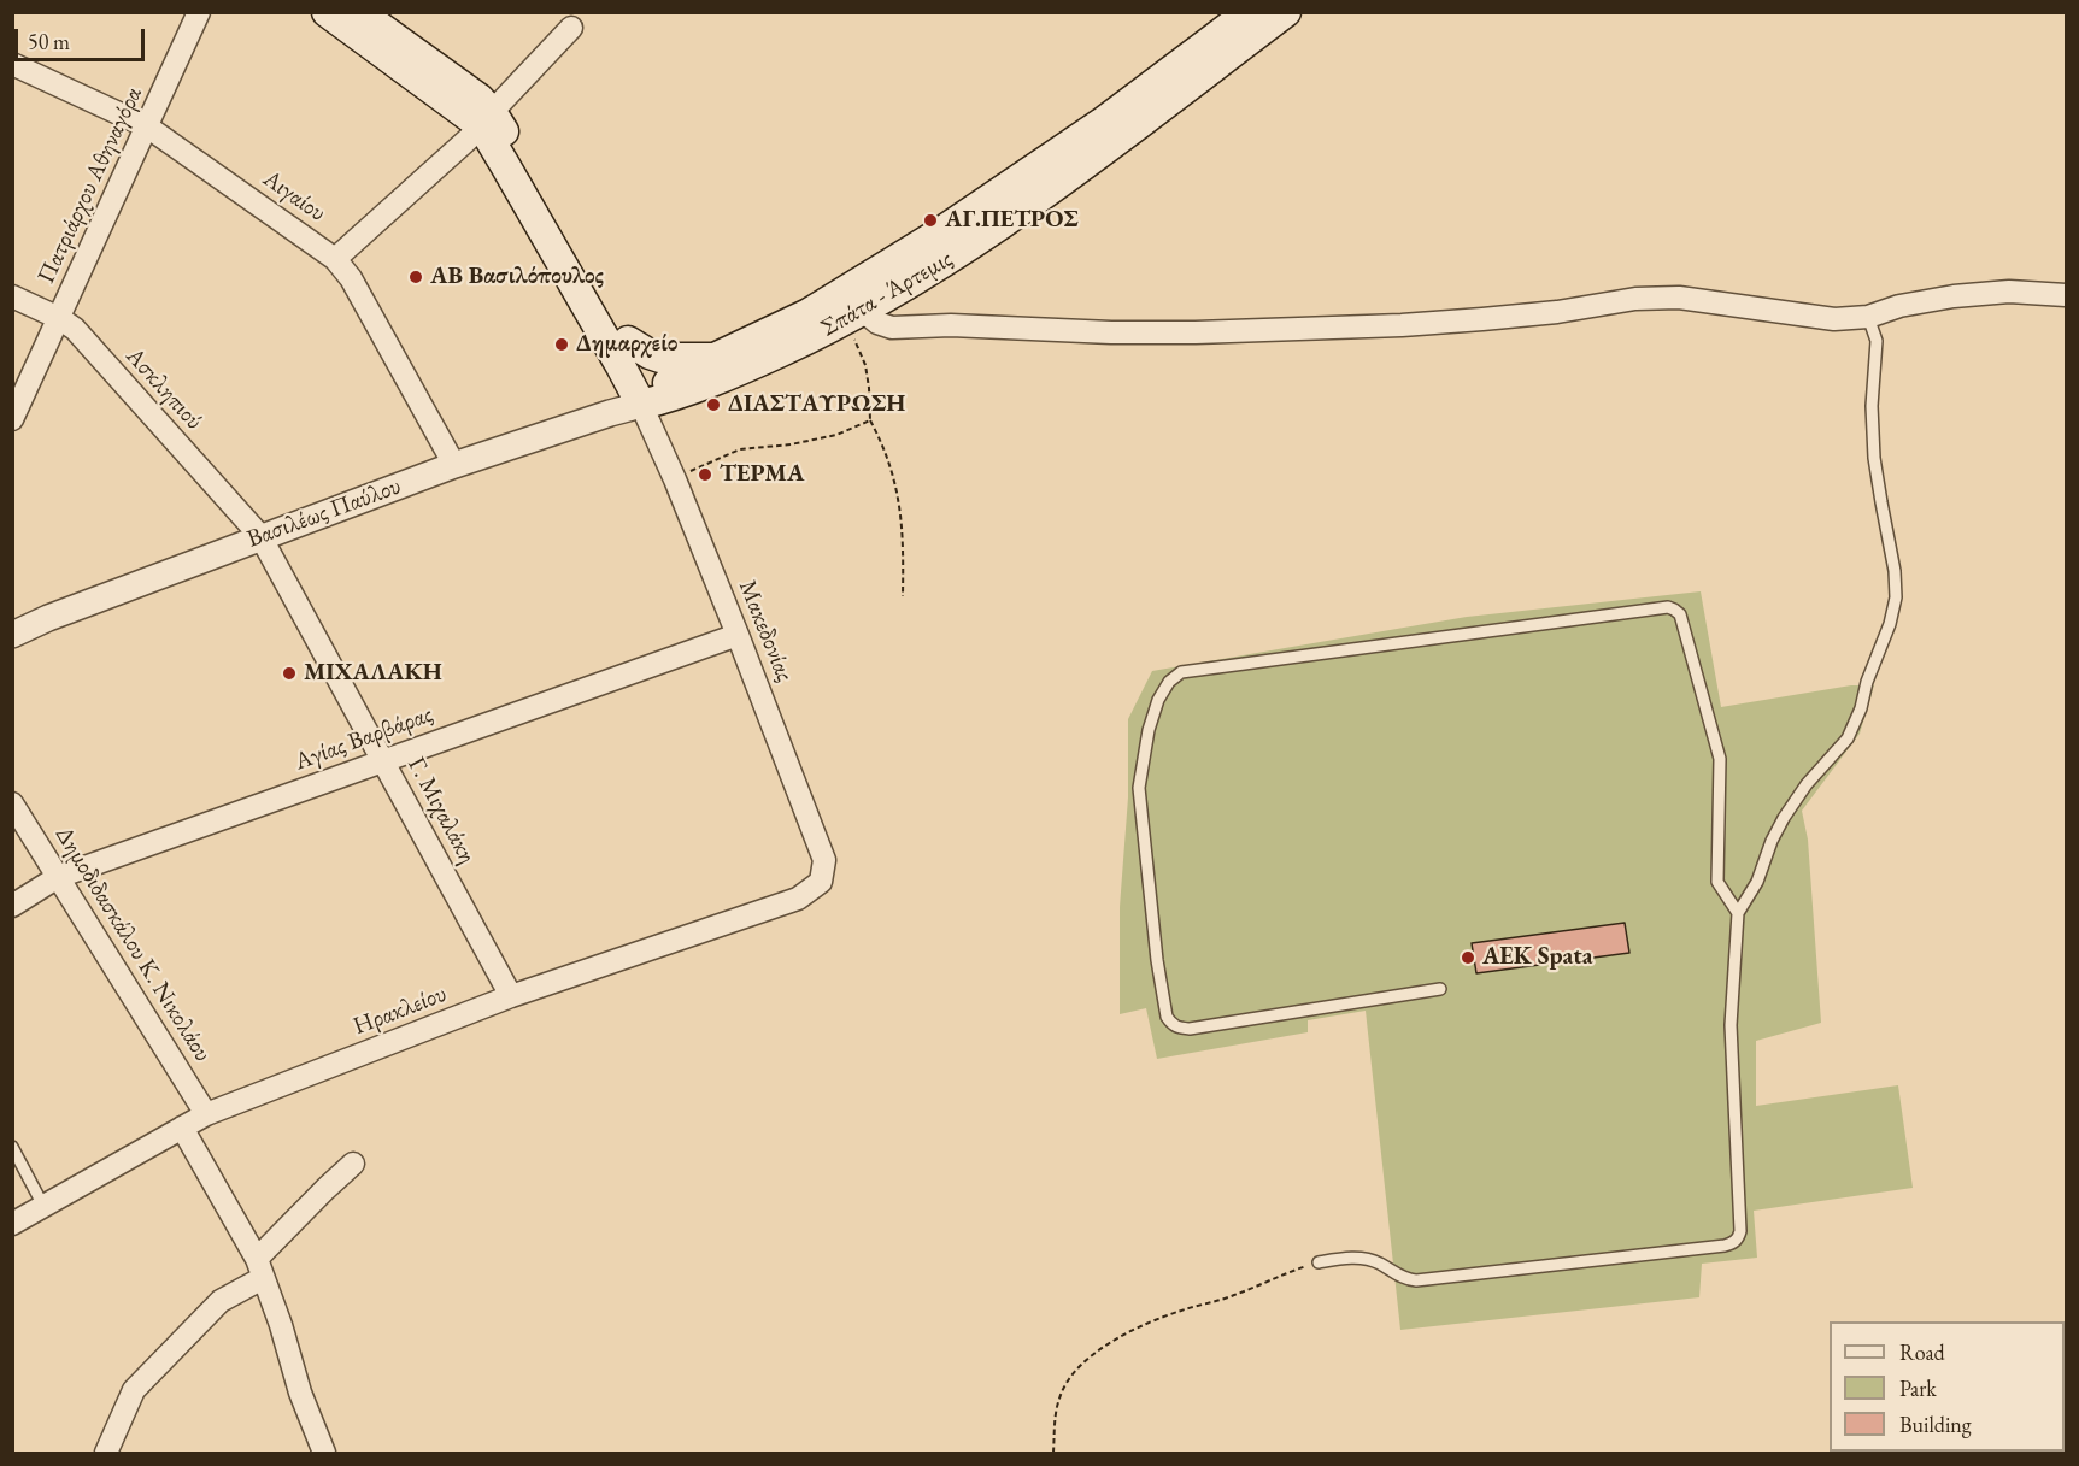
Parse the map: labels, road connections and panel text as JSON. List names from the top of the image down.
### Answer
{
  "streets": {
    "main road": ["Σπάτα - Άρτεμις"],
    "street": [
      "Πατριάρχου Αθηναγόρα",
      "Αιγαίου",
      "Ασκληπιού",
      "Βασιλέως Παύλου",
      "Μακεδονίας",
      "Αγίας Βαρβάρας",
      "Γ. Μιχαλάκη",
      "Δημοδιδασκάλου Κ. Νικολάου",
      "Ηρακλείου"
    ]
  },
  "crossings": [
    ["Πατριάρχου Αθηναγόρα", "Αιγαίου"],
    ["Πατριάρχου Αθηναγόρα", "Ασκληπιού"],
    ["Αιγαίου", "Βασιλέως Παύλου"],
    ["Σπάτα - Άρτεμις", "Βασιλέως Παύλου"],
    ["Σπάτα - Άρτεμις", "Μακεδονίας"],
    ["Ασκληπιού", "Βασιλέως Παύλου"],
    ["Ασκληπιού", "Γ. Μιχαλάκη"],
    ["Βασιλέως Παύλου", "Μακεδονίας"],
    ["Βασιλέως Παύλου", "Γ. Μιχαλάκη"],
    ["Μακεδονίας", "Αγίας Βαρβάρας"],
    ["Μακεδονίας", "Ηρακλείου"],
    ["Αγίας Βαρβάρας", "Γ. Μιχαλάκη"],
    ["Αγίας Βαρβάρας", "Δημοδιδασκάλου Κ. Νικολάου"],
    ["Γ. Μιχαλάκη", "Ηρακλείου"],
    ["Δημοδιδασκάλου Κ. Νικολάου", "Ηρακλείου"]
  ],
  "places": [
    "ΑΓ.ΠΕΤΡΟΣ",
    "ΑΒ Βασιλόπουλος",
    "Δημαρχείο",
    "ΔΙΑΣΤΑΥΡΩΣΗ",
    "ΤΕΡΜΑ",
    "ΜΙΧΑΛΑΚΗ",
    "AEK Spata"
  ],
  "legend": ["Road", "Park", "Building"],
  "scale_bar": "50 m"
}
